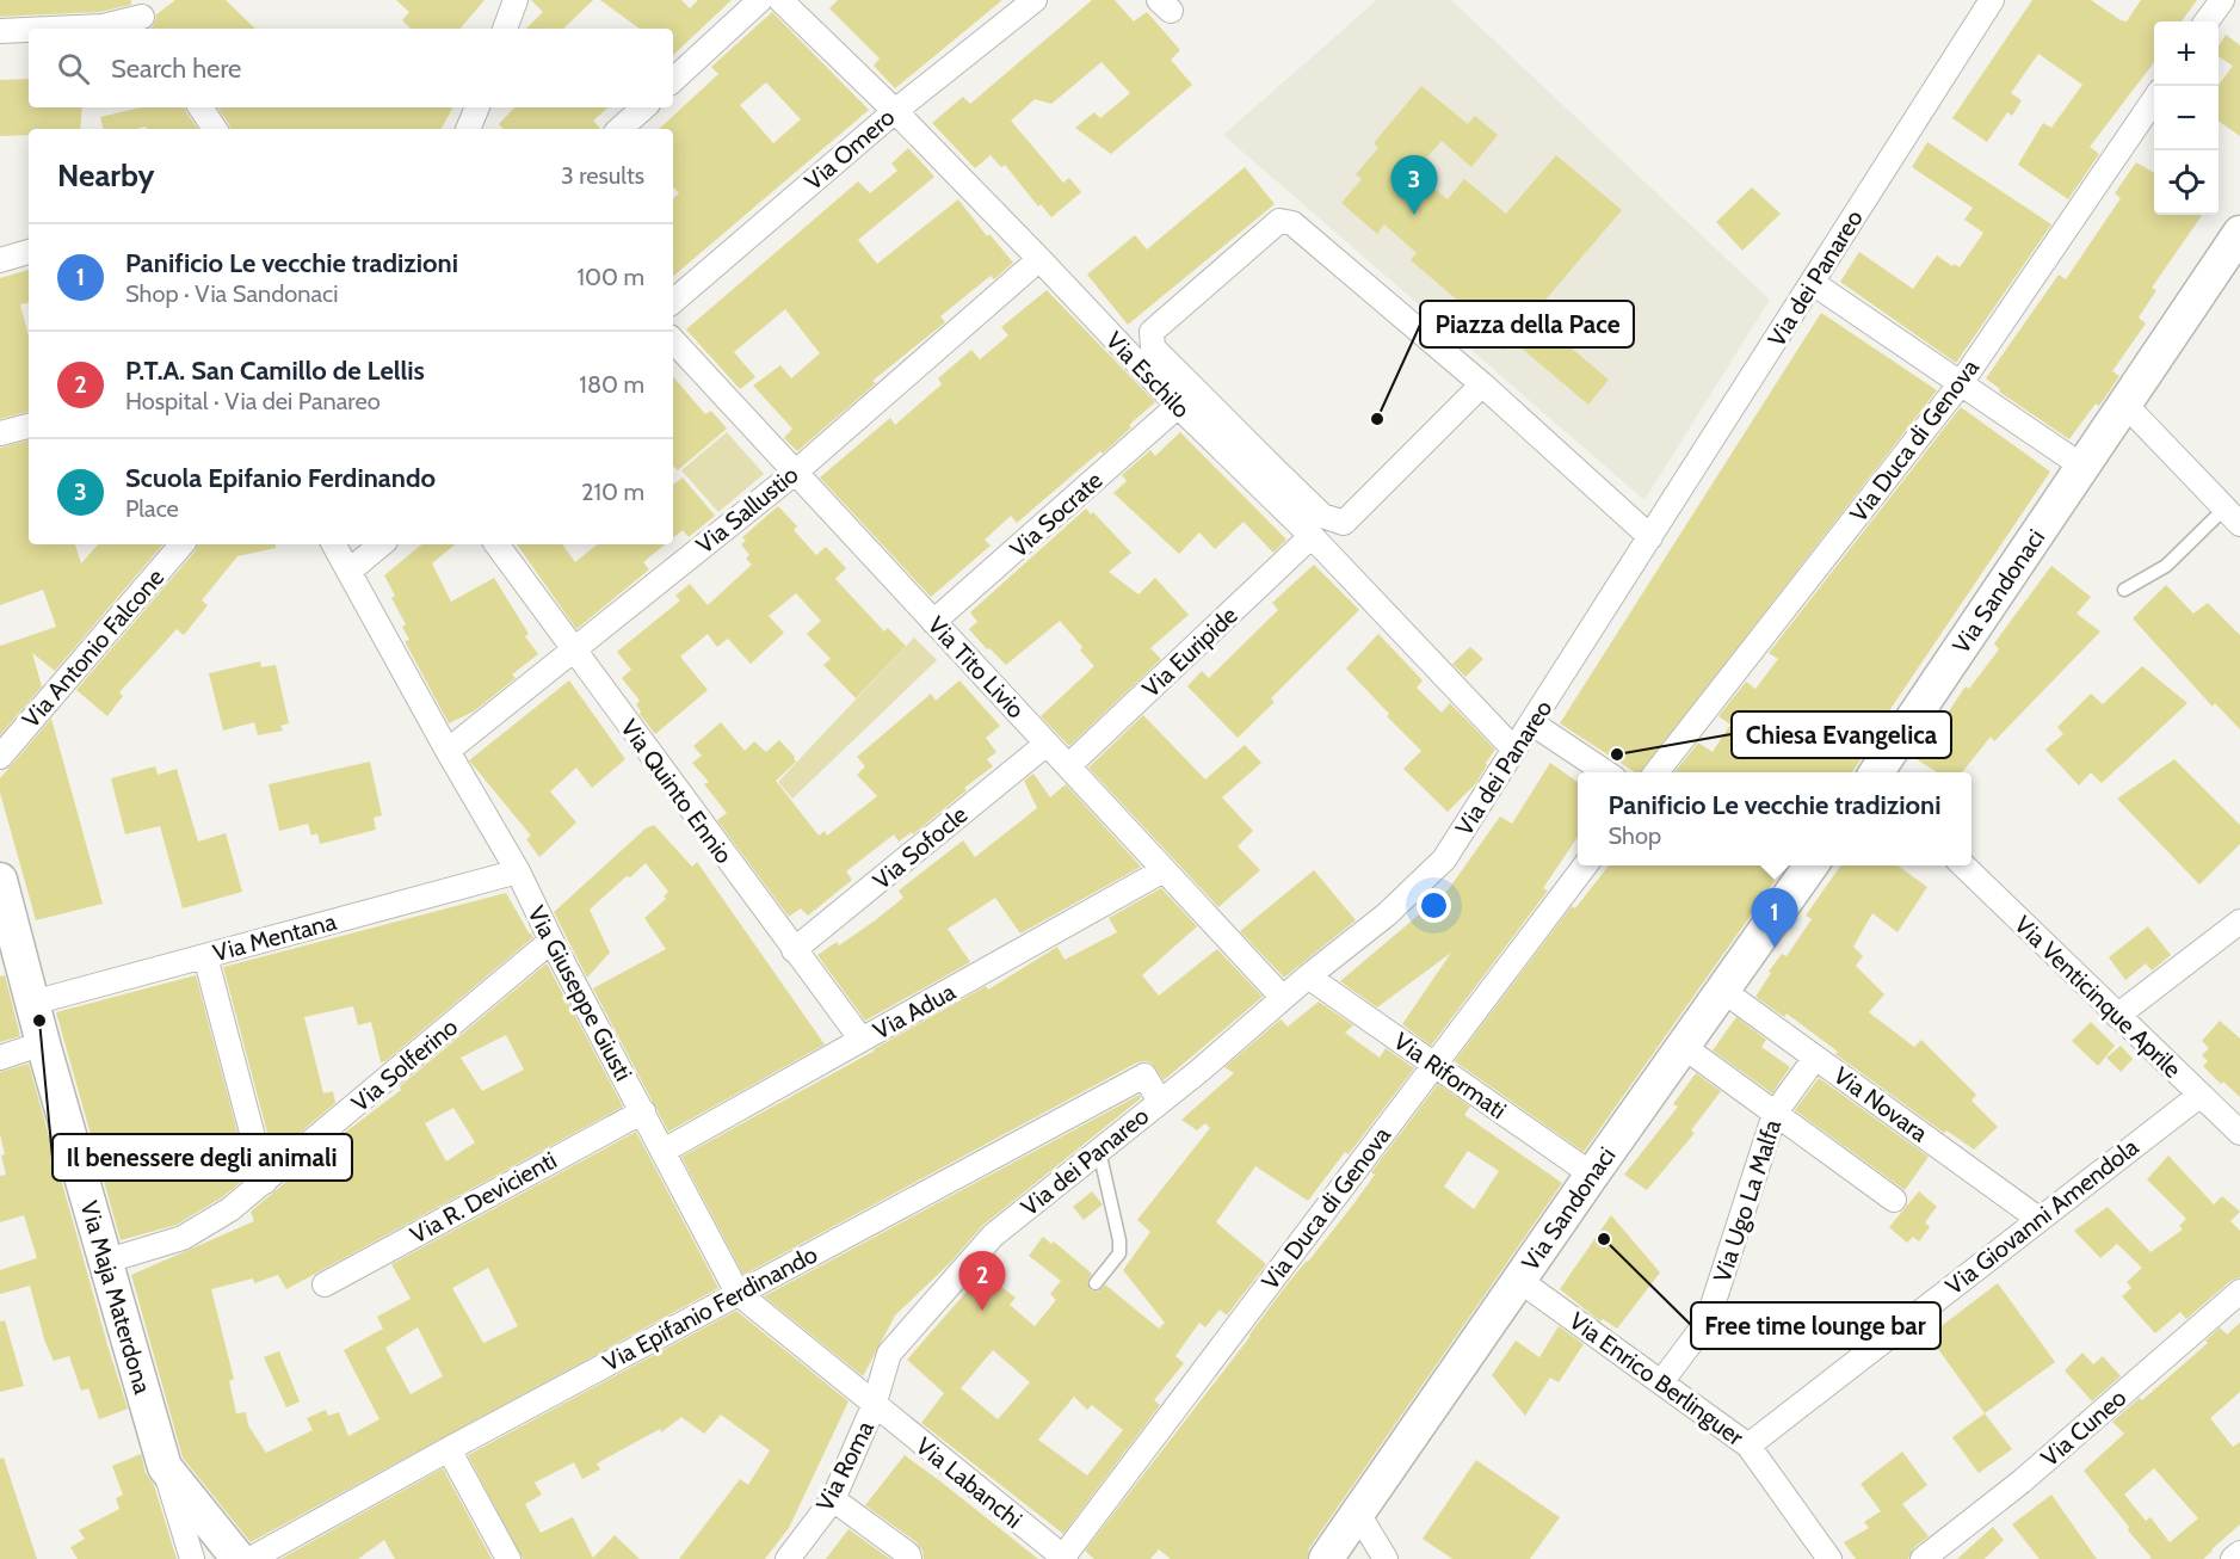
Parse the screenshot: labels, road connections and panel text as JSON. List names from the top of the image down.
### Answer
{
  "streets": {
    "main road": ["Via Sandonaci", "Via Maja Materdona"],
    "street": [
      "Via Omero",
      "Via dei Panareo",
      "Via Eschilo",
      "Via Duca di Genova",
      "Via Sallustio",
      "Via Socrate",
      "Via Antonio Falcone",
      "Via Euripide",
      "Via Tito Livio",
      "Via Quinto Ennio",
      "Via Sofocle",
      "Via Mentana",
      "Via Giuseppe Giusti",
      "Via Venticinque Aprile",
      "Via Adua",
      "Via Solferino",
      "Via Riformati",
      "Via Novara",
      "Via R. Devicienti",
      "Via Ugo La Malfa",
      "Via Giovanni Amendola",
      "Via Epifanio Ferdinando",
      "Via Enrico Berlinguer",
      "Via Cuneo",
      "Via Roma",
      "Via Labanchi"
    ]
  },
  "crossings": [
    ["Via Omero", "Via Eschilo"],
    ["Via dei Panareo", "Via Eschilo"],
    ["Via dei Panareo", "Via Tito Livio"],
    ["Via dei Panareo", "Via Giuseppe Giusti"],
    ["Via dei Panareo", "Via Riformati"],
    ["Via dei Panareo", "Via Epifanio Ferdinando"],
    ["Via dei Panareo", "Via Roma"],
    ["Via dei Panareo", "Via Labanchi"],
    ["Via Eschilo", "Via Sallustio"],
    ["Via Eschilo", "Via Socrate"],
    ["Via Eschilo", "Via Euripide"],
    ["Via Duca di Genova", "Via Riformati"],
    ["Via Duca di Genova", "Via Labanchi"],
    ["Via Sallustio", "Via Tito Livio"],
    ["Via Sallustio", "Via Quinto Ennio"],
    ["Via Sallustio", "Via Giuseppe Giusti"],
    ["Via Socrate", "Via Tito Livio"],
    ["Via Sandonaci", "Via Riformati"],
    ["Via Sandonaci", "Via Novara"],
    ["Via Sandonaci", "Via Enrico Berlinguer"],
    ["Via Euripide", "Via Tito Livio"],
    ["Via Tito Livio", "Via Sofocle"],
    ["Via Tito Livio", "Via Adua"],
    ["Via Quinto Ennio", "Via Sofocle"],
    ["Via Quinto Ennio", "Via Adua"],
    ["Via Mentana", "Via Giuseppe Giusti"],
    ["Via Mentana", "Via Maja Materdona"],
    ["Via Giuseppe Giusti", "Via Adua"],
    ["Via Giuseppe Giusti", "Via Solferino"],
    ["Via Giuseppe Giusti", "Via R. Devicienti"],
    ["Via Giuseppe Giusti", "Via Epifanio Ferdinando"],
    ["Via Giuseppe Giusti", "Via Roma"],
    ["Via Giuseppe Giusti", "Via Labanchi"],
    ["Via Venticinque Aprile", "Via Giovanni Amendola"],
    ["Via Solferino", "Via Maja Materdona"],
    ["Via Novara", "Via Ugo La Malfa"],
    ["Via Novara", "Via Giovanni Amendola"],
    ["Via Ugo La Malfa", "Via Enrico Berlinguer"],
    ["Via Giovanni Amendola", "Via Enrico Berlinguer"],
    ["Via Roma", "Via Labanchi"]
  ],
  "places": [
    "Piazza della Pace",
    "Chiesa Evangelica",
    "Il benessere degli animali",
    "Free time lounge bar"
  ],
  "page": {
    "map_buttons": ["+", "−"],
    "search": "Search here",
    "heading": ["Nearby", "3 results"],
    "pins": ["3", "1", "2"],
    "list": [
      {
        "mark": "1",
        "name": "Panificio Le vecchie tradizioni",
        "note": "Shop · Via Sandonaci",
        "value": "100 m"
      },
      {
        "mark": "2",
        "name": "P.T.A. San Camillo de Lellis",
        "note": "Hospital · Via dei Panareo",
        "value": "180 m"
      },
      {
        "mark": "3",
        "name": "Scuola Epifanio Ferdinando",
        "note": "Place",
        "value": "210 m"
      }
    ],
    "popup": ["Panificio Le vecchie tradizioni", "Shop"]
  }
}
